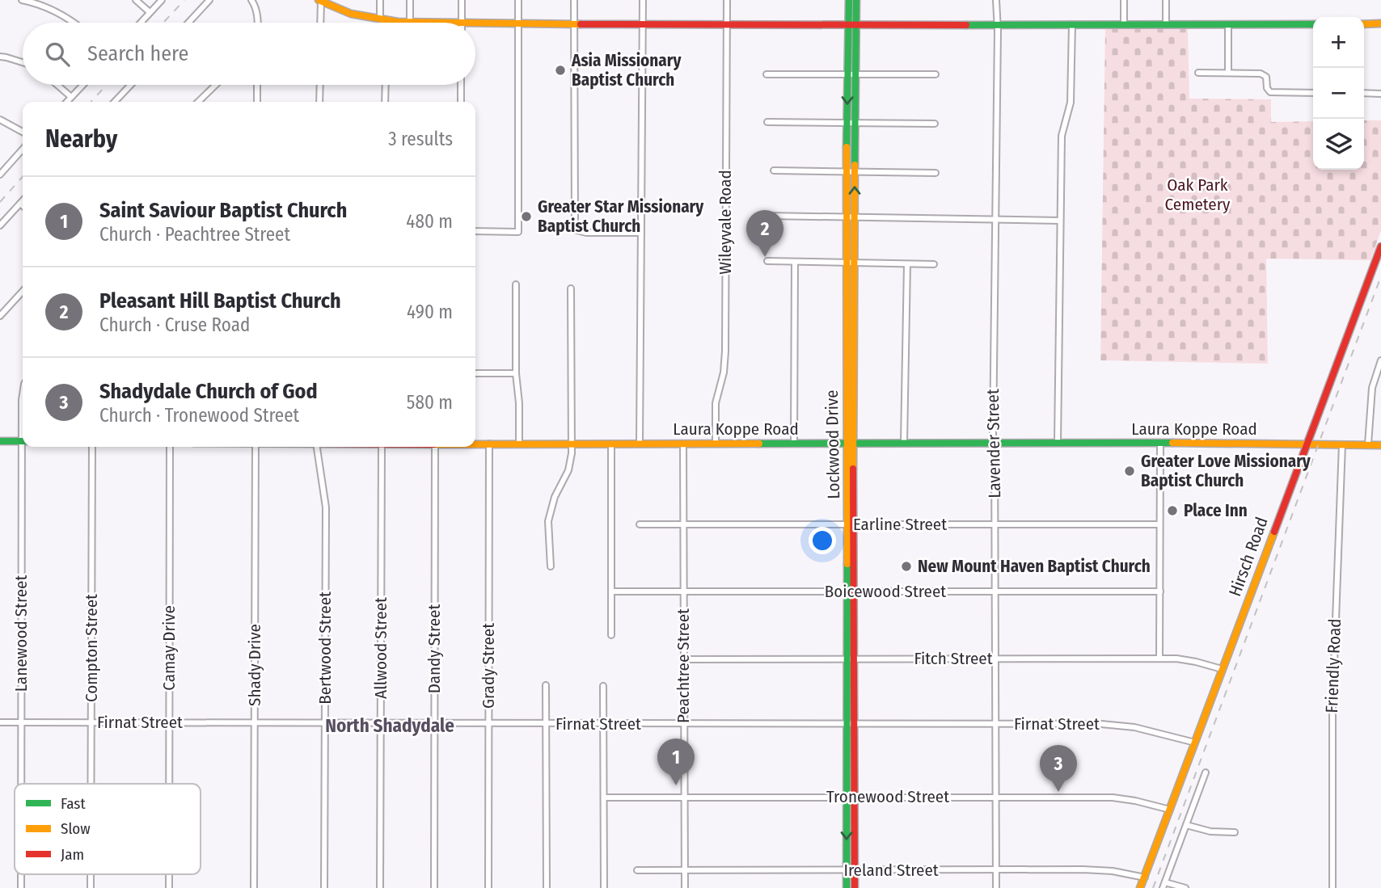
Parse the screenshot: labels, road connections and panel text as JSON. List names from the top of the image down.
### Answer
{
  "streets": {
    "street": [
      "Wileyvale Road",
      "Laura Koppe Road",
      "Lavender Street",
      "Lockwood Drive",
      "Earline Street",
      "Hirsch Road",
      "Boicewood Street",
      "Lanewood Street",
      "Compton Street",
      "Camay Drive",
      "Bertwood Street",
      "Allwood Street",
      "Dandy Street",
      "Fitch Street",
      "Shady Drive",
      "Grady Street",
      "Peachtree Street",
      "Friendly Road",
      "Firnat Street",
      "Tronewood Street",
      "Ireland Street"
    ]
  },
  "crossings": [
    ["Wileyvale Road", "Laura Koppe Road"],
    ["Laura Koppe Road", "Lavender Street"],
    ["Laura Koppe Road", "Lockwood Drive"],
    ["Laura Koppe Road", "Hirsch Road"],
    ["Laura Koppe Road", "Grady Street"],
    ["Laura Koppe Road", "Peachtree Street"],
    ["Laura Koppe Road", "Friendly Road"],
    ["Lavender Street", "Earline Street"],
    ["Lavender Street", "Boicewood Street"],
    ["Lavender Street", "Fitch Street"],
    ["Lavender Street", "Firnat Street"],
    ["Lavender Street", "Tronewood Street"],
    ["Lavender Street", "Ireland Street"],
    ["Lockwood Drive", "Earline Street"],
    ["Lockwood Drive", "Boicewood Street"],
    ["Lockwood Drive", "Fitch Street"],
    ["Lockwood Drive", "Firnat Street"],
    ["Lockwood Drive", "Tronewood Street"],
    ["Lockwood Drive", "Ireland Street"],
    ["Earline Street", "Peachtree Street"],
    ["Hirsch Road", "Fitch Street"],
    ["Hirsch Road", "Firnat Street"],
    ["Hirsch Road", "Tronewood Street"],
    ["Hirsch Road", "Ireland Street"],
    ["Boicewood Street", "Peachtree Street"],
    ["Lanewood Street", "Firnat Street"],
    ["Compton Street", "Firnat Street"],
    ["Camay Drive", "Firnat Street"],
    ["Bertwood Street", "Firnat Street"],
    ["Allwood Street", "Firnat Street"],
    ["Dandy Street", "Firnat Street"],
    ["Fitch Street", "Peachtree Street"],
    ["Shady Drive", "Firnat Street"],
    ["Grady Street", "Firnat Street"],
    ["Peachtree Street", "Firnat Street"],
    ["Peachtree Street", "Tronewood Street"],
    ["Peachtree Street", "Ireland Street"]
  ],
  "districts": ["North Shadydale"],
  "parks": ["Oak Park Cemetery"],
  "places": [
    "Asia Missionary Baptist Church",
    "Greater Star Missionary Baptist Church",
    "Greater Love Missionary Baptist Church",
    "Place Inn",
    "New Mount Haven Baptist Church"
  ],
  "legend": ["Fast", "Slow", "Jam"],
  "page": {
    "map_buttons": ["+", "−"],
    "search": "Search here",
    "heading": ["Nearby", "3 results"],
    "list": [
      {
        "mark": "1",
        "name": "Saint Saviour Baptist Church",
        "note": "Church · Peachtree Street",
        "value": "480 m"
      },
      {
        "mark": "2",
        "name": "Pleasant Hill Baptist Church",
        "note": "Church · Cruse Road",
        "value": "490 m"
      },
      {
        "mark": "3",
        "name": "Shadydale Church of God",
        "note": "Church · Tronewood Street",
        "value": "580 m"
      }
    ],
    "pins": ["2", "1", "3"]
  }
}
